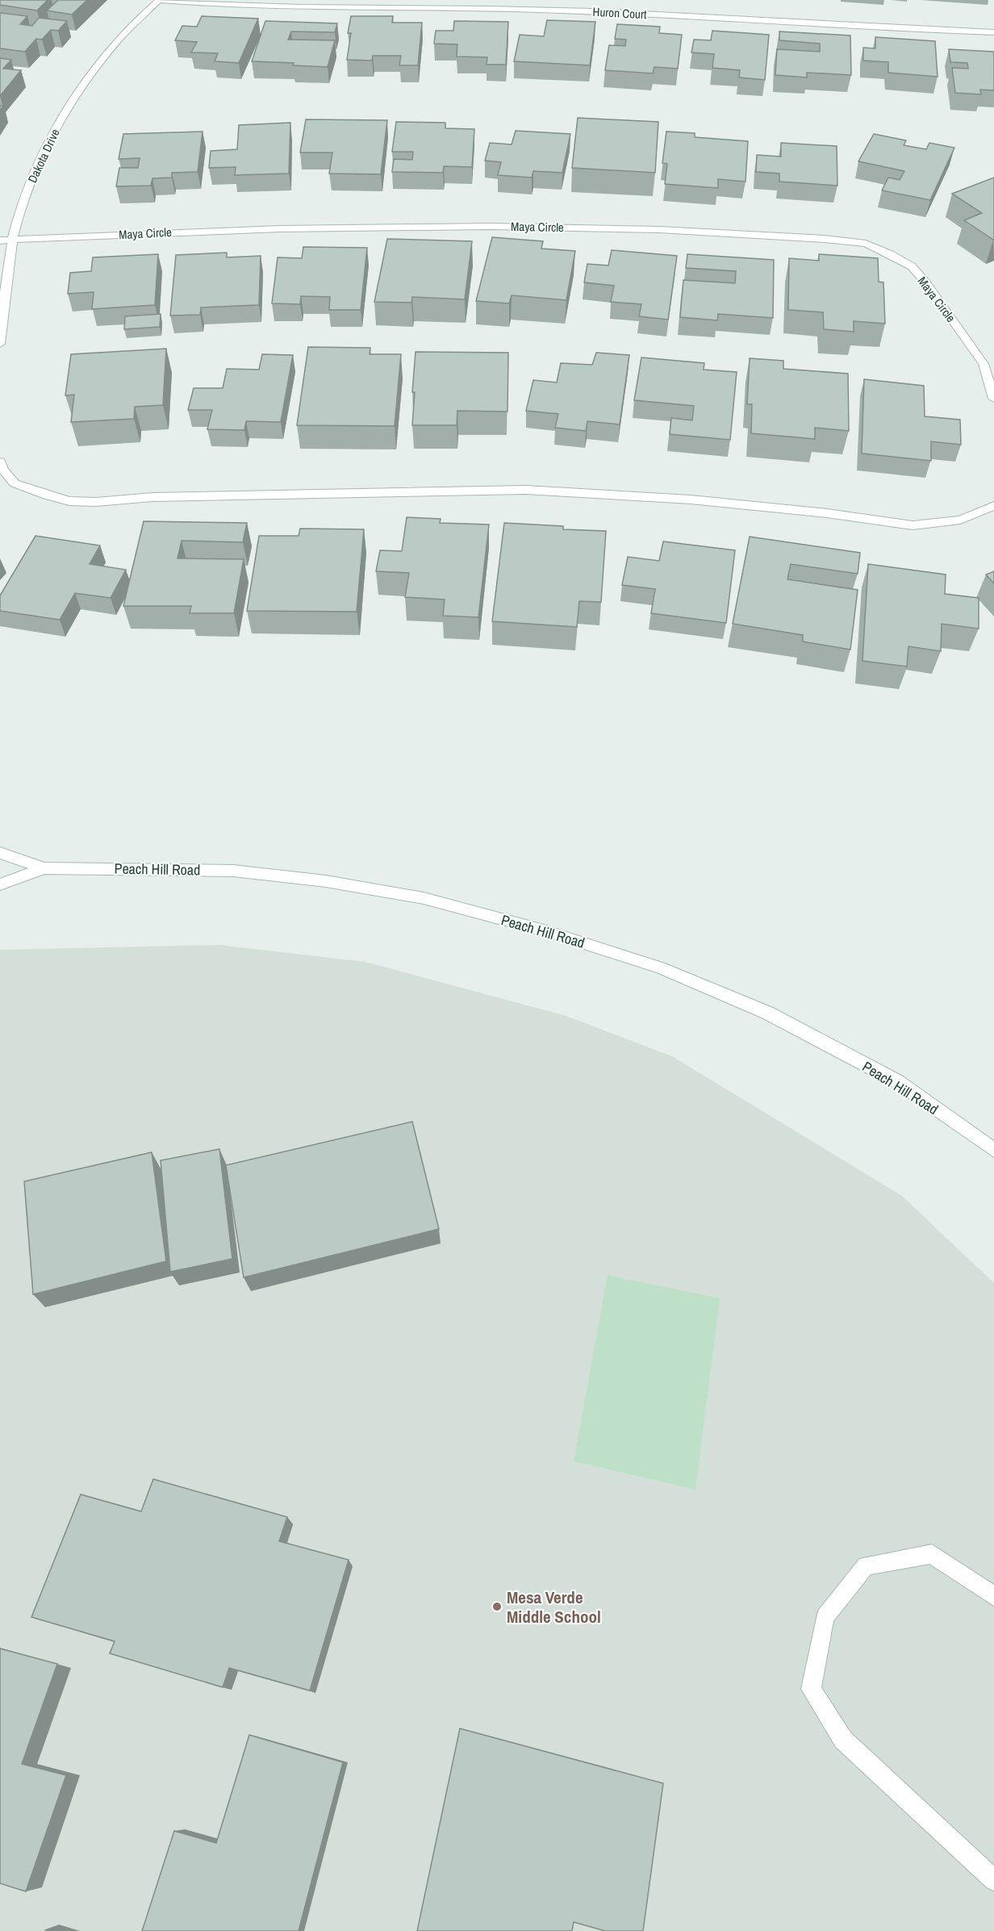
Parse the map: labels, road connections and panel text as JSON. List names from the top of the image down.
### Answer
{
  "streets": {
    "street": [
      "Huron Court",
      "Dakota Drive",
      "Maya Circle",
      "Peach Hill Road"
    ]
  },
  "crossings": [
    ["Huron Court", "Dakota Drive"],
    ["Dakota Drive", "Maya Circle"]
  ],
  "places": ["Mesa Verde Middle School"]
}
